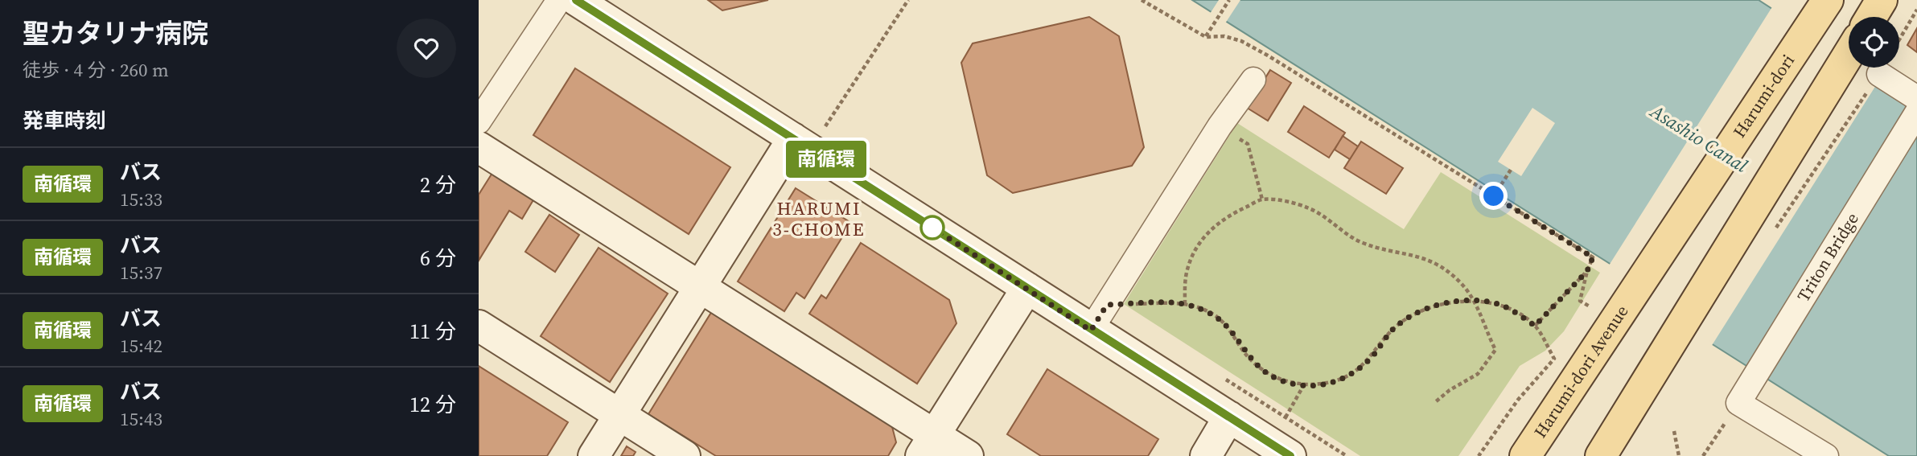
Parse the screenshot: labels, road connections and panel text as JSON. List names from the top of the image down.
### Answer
{
  "streets": {
    "main road": ["Harumi-dori", "Harumi-dori Avenue"],
    "street": ["Triton Bridge"]
  },
  "crossings": [
    ["Harumi-dori", "Harumi-dori Avenue"]
  ],
  "districts": ["HARUMI 3-CHOME"],
  "water": ["Asashio Canal"],
  "lines": ["bus line 南循環"],
  "page": {
    "heading": [
      ["聖カタリナ病院", "徒歩 · 4 分 · 260 m"],
      "発車時刻"
    ],
    "on_map": "南循環",
    "list": [
      {
        "mark": "南循環",
        "name": "バス",
        "note": "15:33",
        "value": "2 分"
      },
      {
        "mark": "南循環",
        "name": "バス",
        "note": "15:37",
        "value": "6 分"
      },
      {
        "mark": "南循環",
        "name": "バス",
        "note": "15:42",
        "value": "11 分"
      },
      {
        "mark": "南循環",
        "name": "バス",
        "note": "15:43",
        "value": "12 分"
      }
    ]
  }
}
